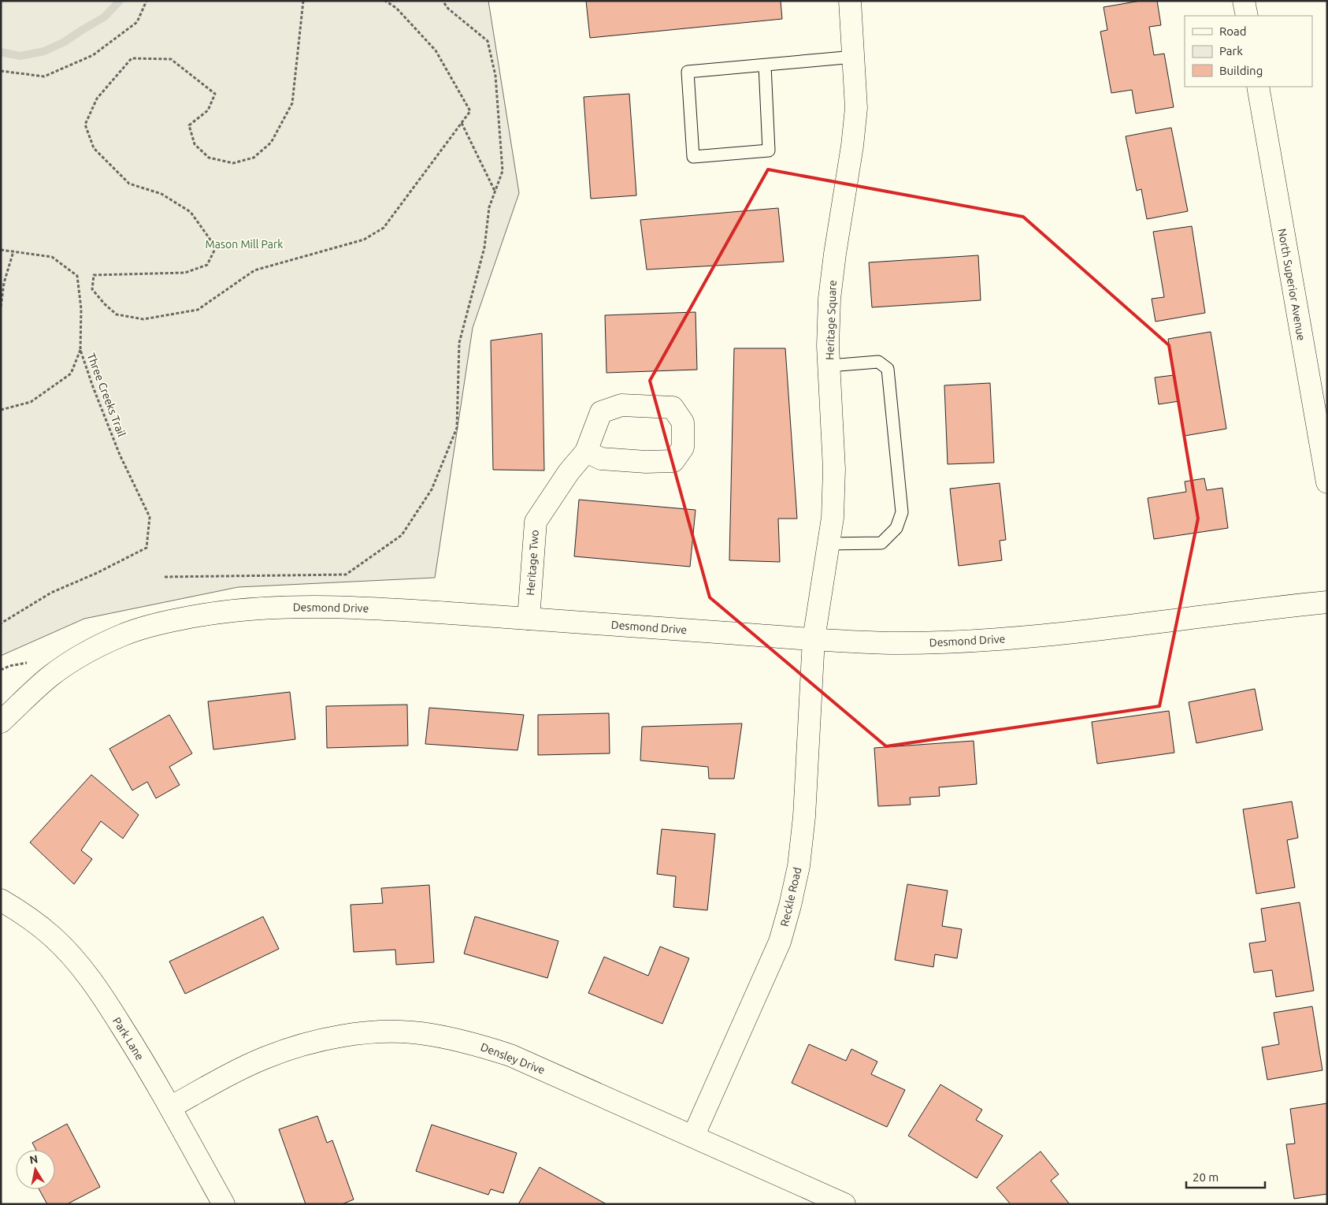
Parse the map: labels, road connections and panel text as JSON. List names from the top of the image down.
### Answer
{
  "streets": {
    "street": [
      "North Superior Avenue",
      "Heritage Square",
      "Heritage Two",
      "Desmond Drive",
      "Reckle Road",
      "Park Lane",
      "Densley Drive"
    ],
    "path": ["Three Creeks Trail"]
  },
  "crossings": [
    ["Heritage Square", "Desmond Drive"],
    ["Heritage Square", "Reckle Road"],
    ["Heritage Two", "Desmond Drive"],
    ["Desmond Drive", "Reckle Road"],
    ["Reckle Road", "Densley Drive"],
    ["Park Lane", "Densley Drive"]
  ],
  "parks": ["Mason Mill Park"],
  "legend": ["Road", "Park", "Building"],
  "scale_bar": "20 m",
  "north": "top"
}
